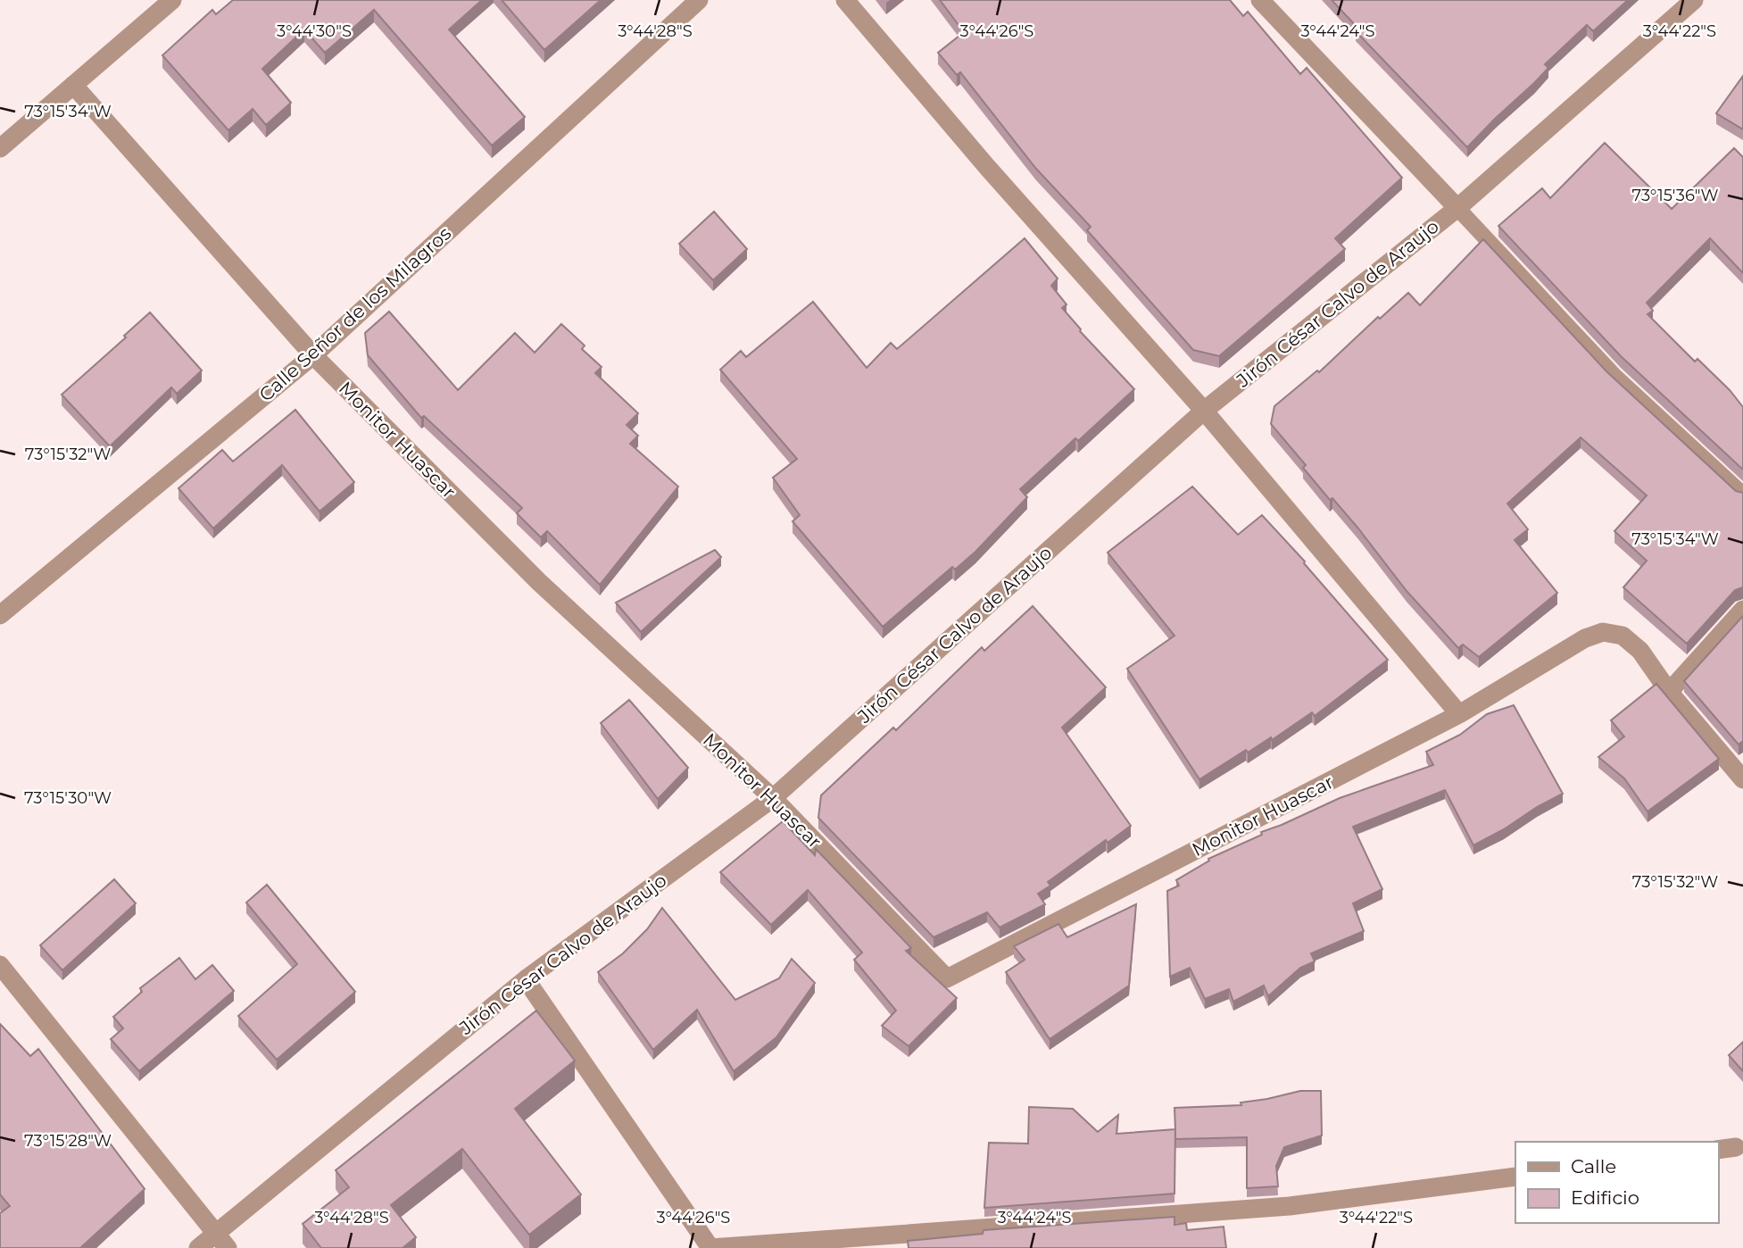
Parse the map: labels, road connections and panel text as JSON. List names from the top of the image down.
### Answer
{
  "streets": {
    "street": ["Jirón César Calvo de Araujo", "Calle Señor de los Milagros", "Monitor Huascar"]
  },
  "crossings": [
    ["Jirón César Calvo de Araujo", "Monitor Huascar"],
    ["Calle Señor de los Milagros", "Monitor Huascar"]
  ],
  "legend": ["Calle", "Edificio"],
  "coordinates": [
    "3°44'30\"S",
    "3°44'28\"S",
    "3°44'26\"S",
    "3°44'24\"S",
    "3°44'22\"S",
    "73°15'34\"W",
    "73°15'36\"W",
    "73°15'32\"W",
    "73°15'30\"W",
    "73°15'28\"W"
  ]
}
